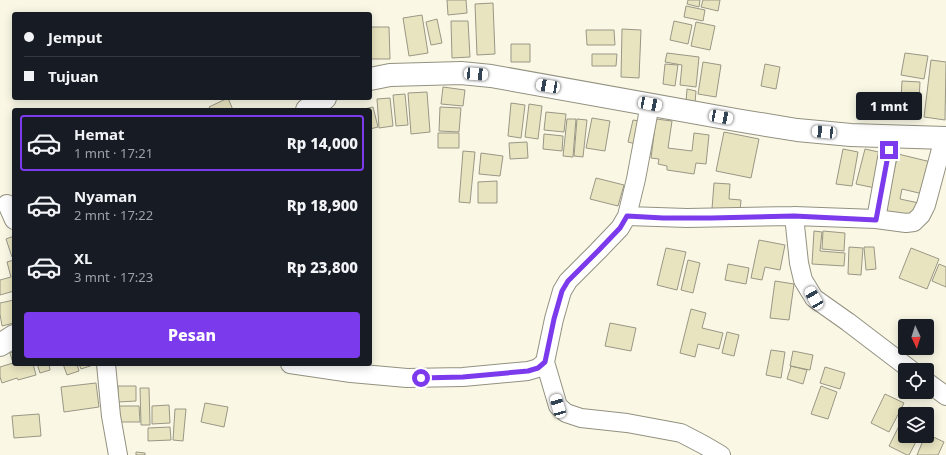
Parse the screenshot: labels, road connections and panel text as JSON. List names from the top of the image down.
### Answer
{
  "north": "bottom",
  "page": {
    "banner": ["Jemput", "Tujuan"],
    "bubble": "1 mnt",
    "list": [
      {
        "name": "Hemat",
        "note": "1 mnt · 17:21",
        "value": "Rp 14,000"
      },
      {
        "name": "Nyaman",
        "note": "2 mnt · 17:22",
        "value": "Rp 18,900"
      },
      {
        "name": "XL",
        "note": "3 mnt · 17:23",
        "value": "Rp 23,800"
      }
    ],
    "buttons": "Pesan"
  }
}
